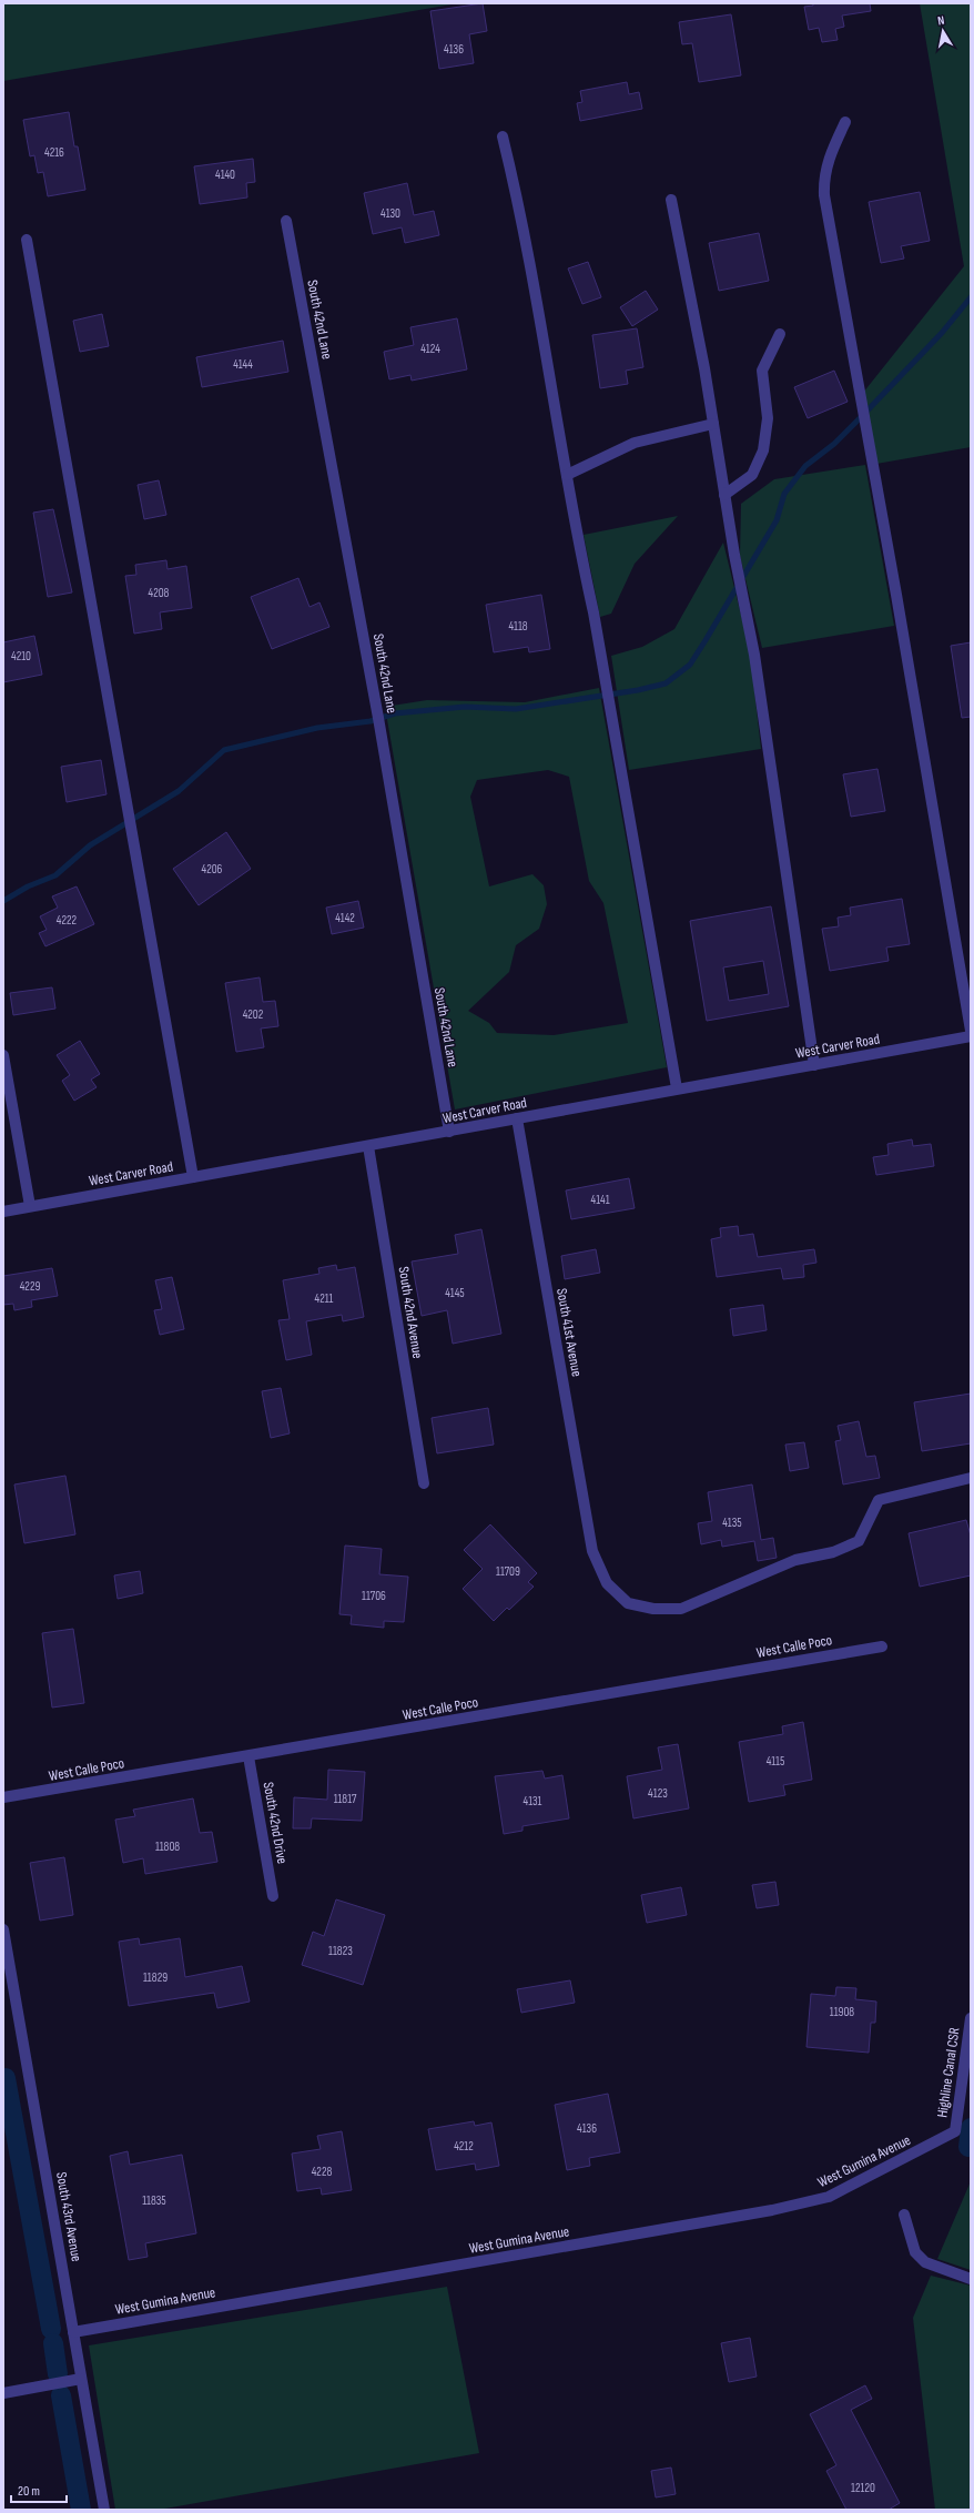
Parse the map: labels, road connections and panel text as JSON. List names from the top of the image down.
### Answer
{
  "streets": {
    "street": [
      "South 42nd Lane",
      "West Carver Road",
      "South 42nd Avenue",
      "South 41st Avenue",
      "West Calle Poco",
      "South 42nd Drive",
      "Highline Canal CSR",
      "West Gumina Avenue",
      "South 43rd Avenue"
    ]
  },
  "crossings": [
    ["South 42nd Lane", "West Carver Road"],
    ["West Carver Road", "South 42nd Avenue"],
    ["West Carver Road", "South 41st Avenue"],
    ["West Calle Poco", "South 42nd Drive"],
    ["Highline Canal CSR", "West Gumina Avenue"],
    ["West Gumina Avenue", "South 43rd Avenue"]
  ],
  "house_numbers": [
    "4136",
    "4216",
    "4140",
    "4130",
    "4124",
    "4144",
    "4208",
    "4118",
    "4210",
    "4206",
    "4142",
    "4222",
    "4202",
    "4141",
    "4229",
    "4145",
    "4211",
    "4135",
    "11709",
    "11706",
    "4115",
    "4123",
    "11817",
    "4131",
    "11808",
    "11823",
    "11829",
    "11908",
    "4136",
    "4212",
    "4228",
    "11835",
    "12120"
  ],
  "scale_bar": "20 m",
  "north": "top"
}
